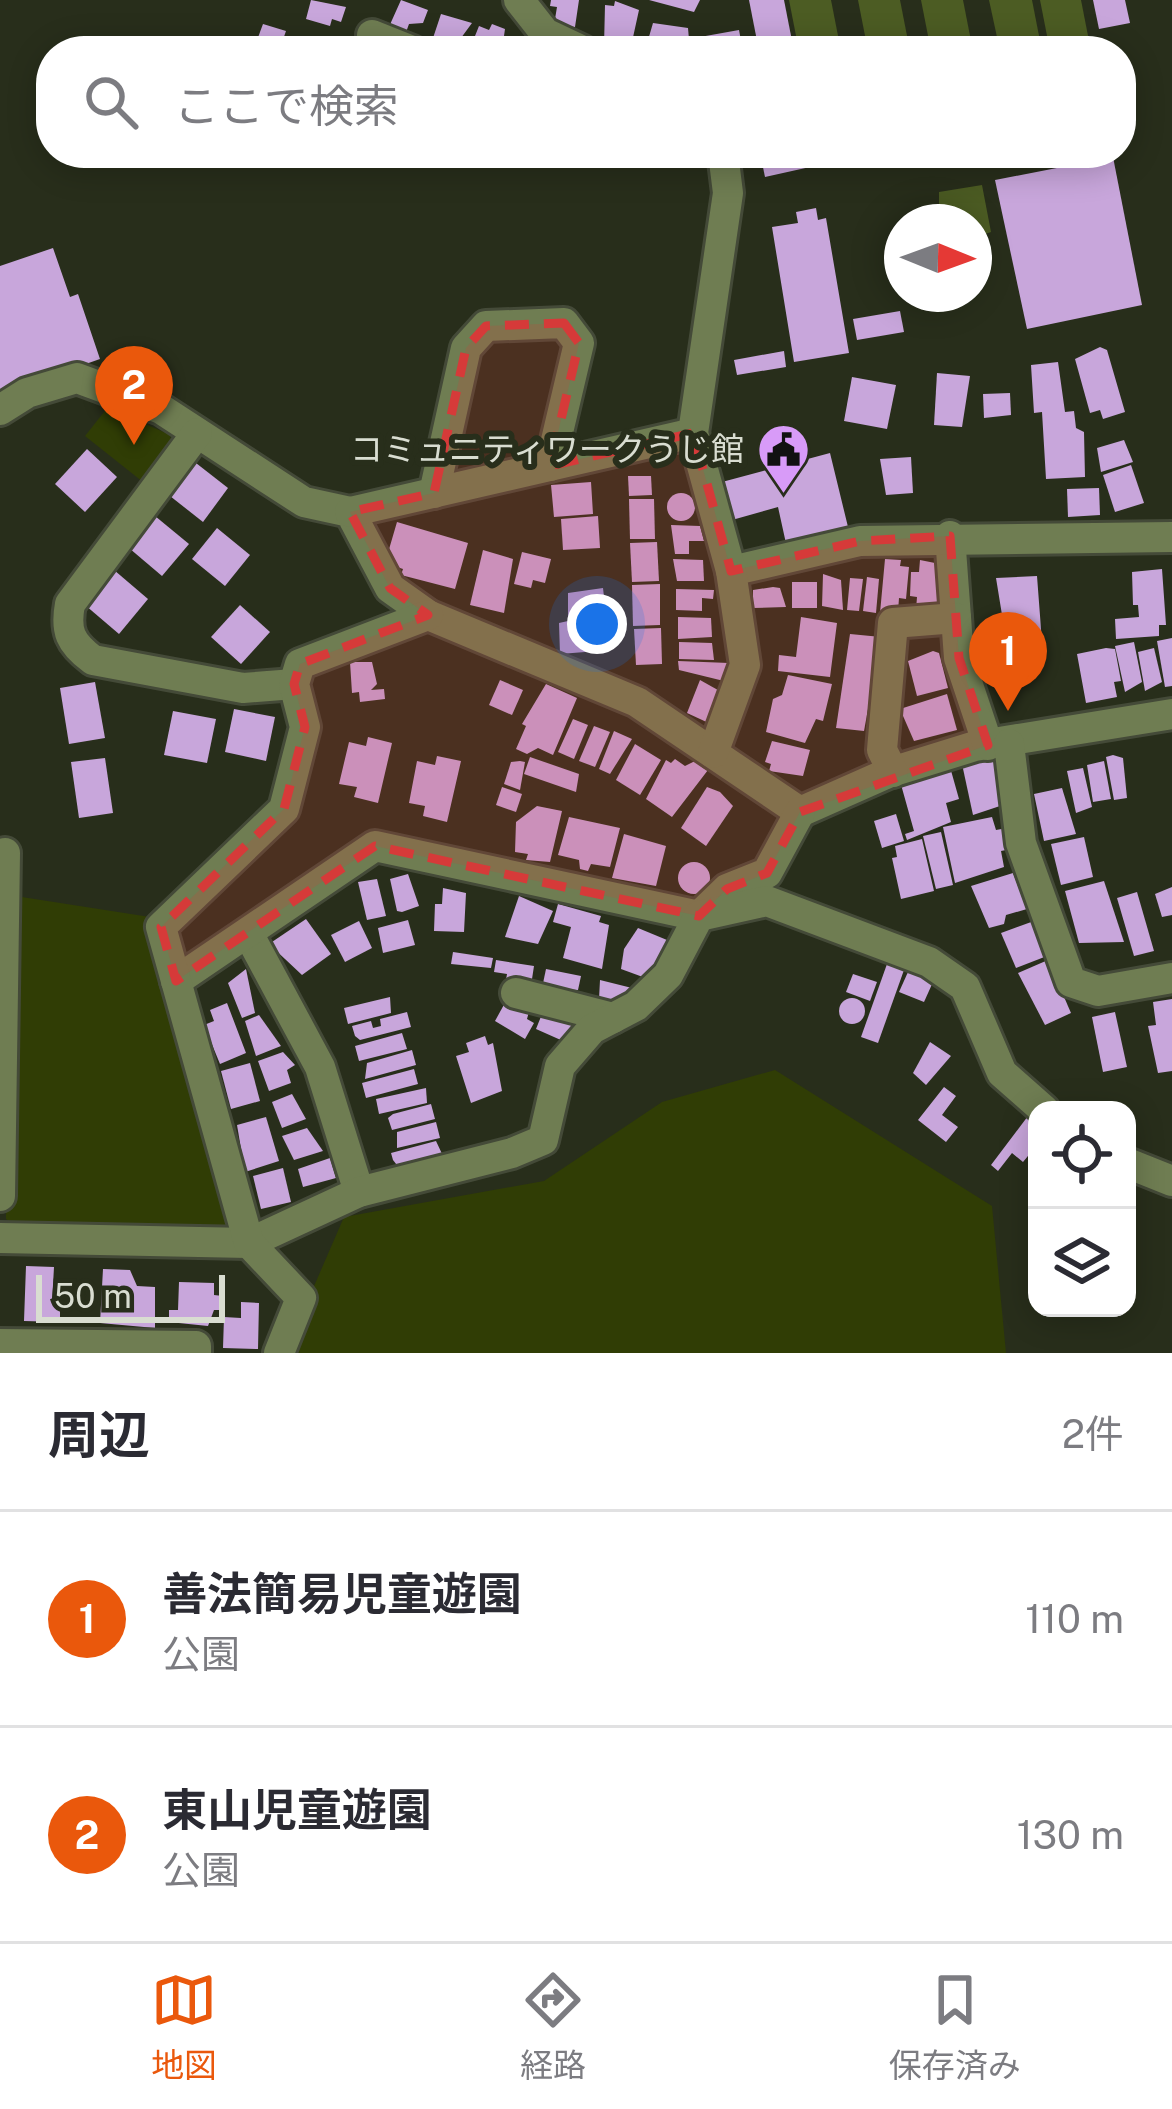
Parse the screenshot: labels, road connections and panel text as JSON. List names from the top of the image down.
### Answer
{
  "places": {
    "public building": ["コミュニティワークうじ館"]
  },
  "scale_bar": "50 m",
  "north": "right",
  "page": {
    "search": "ここで検索",
    "pins": ["2", "1"],
    "scale": "50 m",
    "heading": ["周辺", "2件"],
    "list": [
      {
        "mark": "1",
        "name": "善法簡易児童遊園",
        "note": "公園",
        "value": "110 m"
      },
      {
        "mark": "2",
        "name": "東山児童遊園",
        "note": "公園",
        "value": "130 m"
      }
    ],
    "nav": ["地図", "経路", "保存済み"]
  }
}
